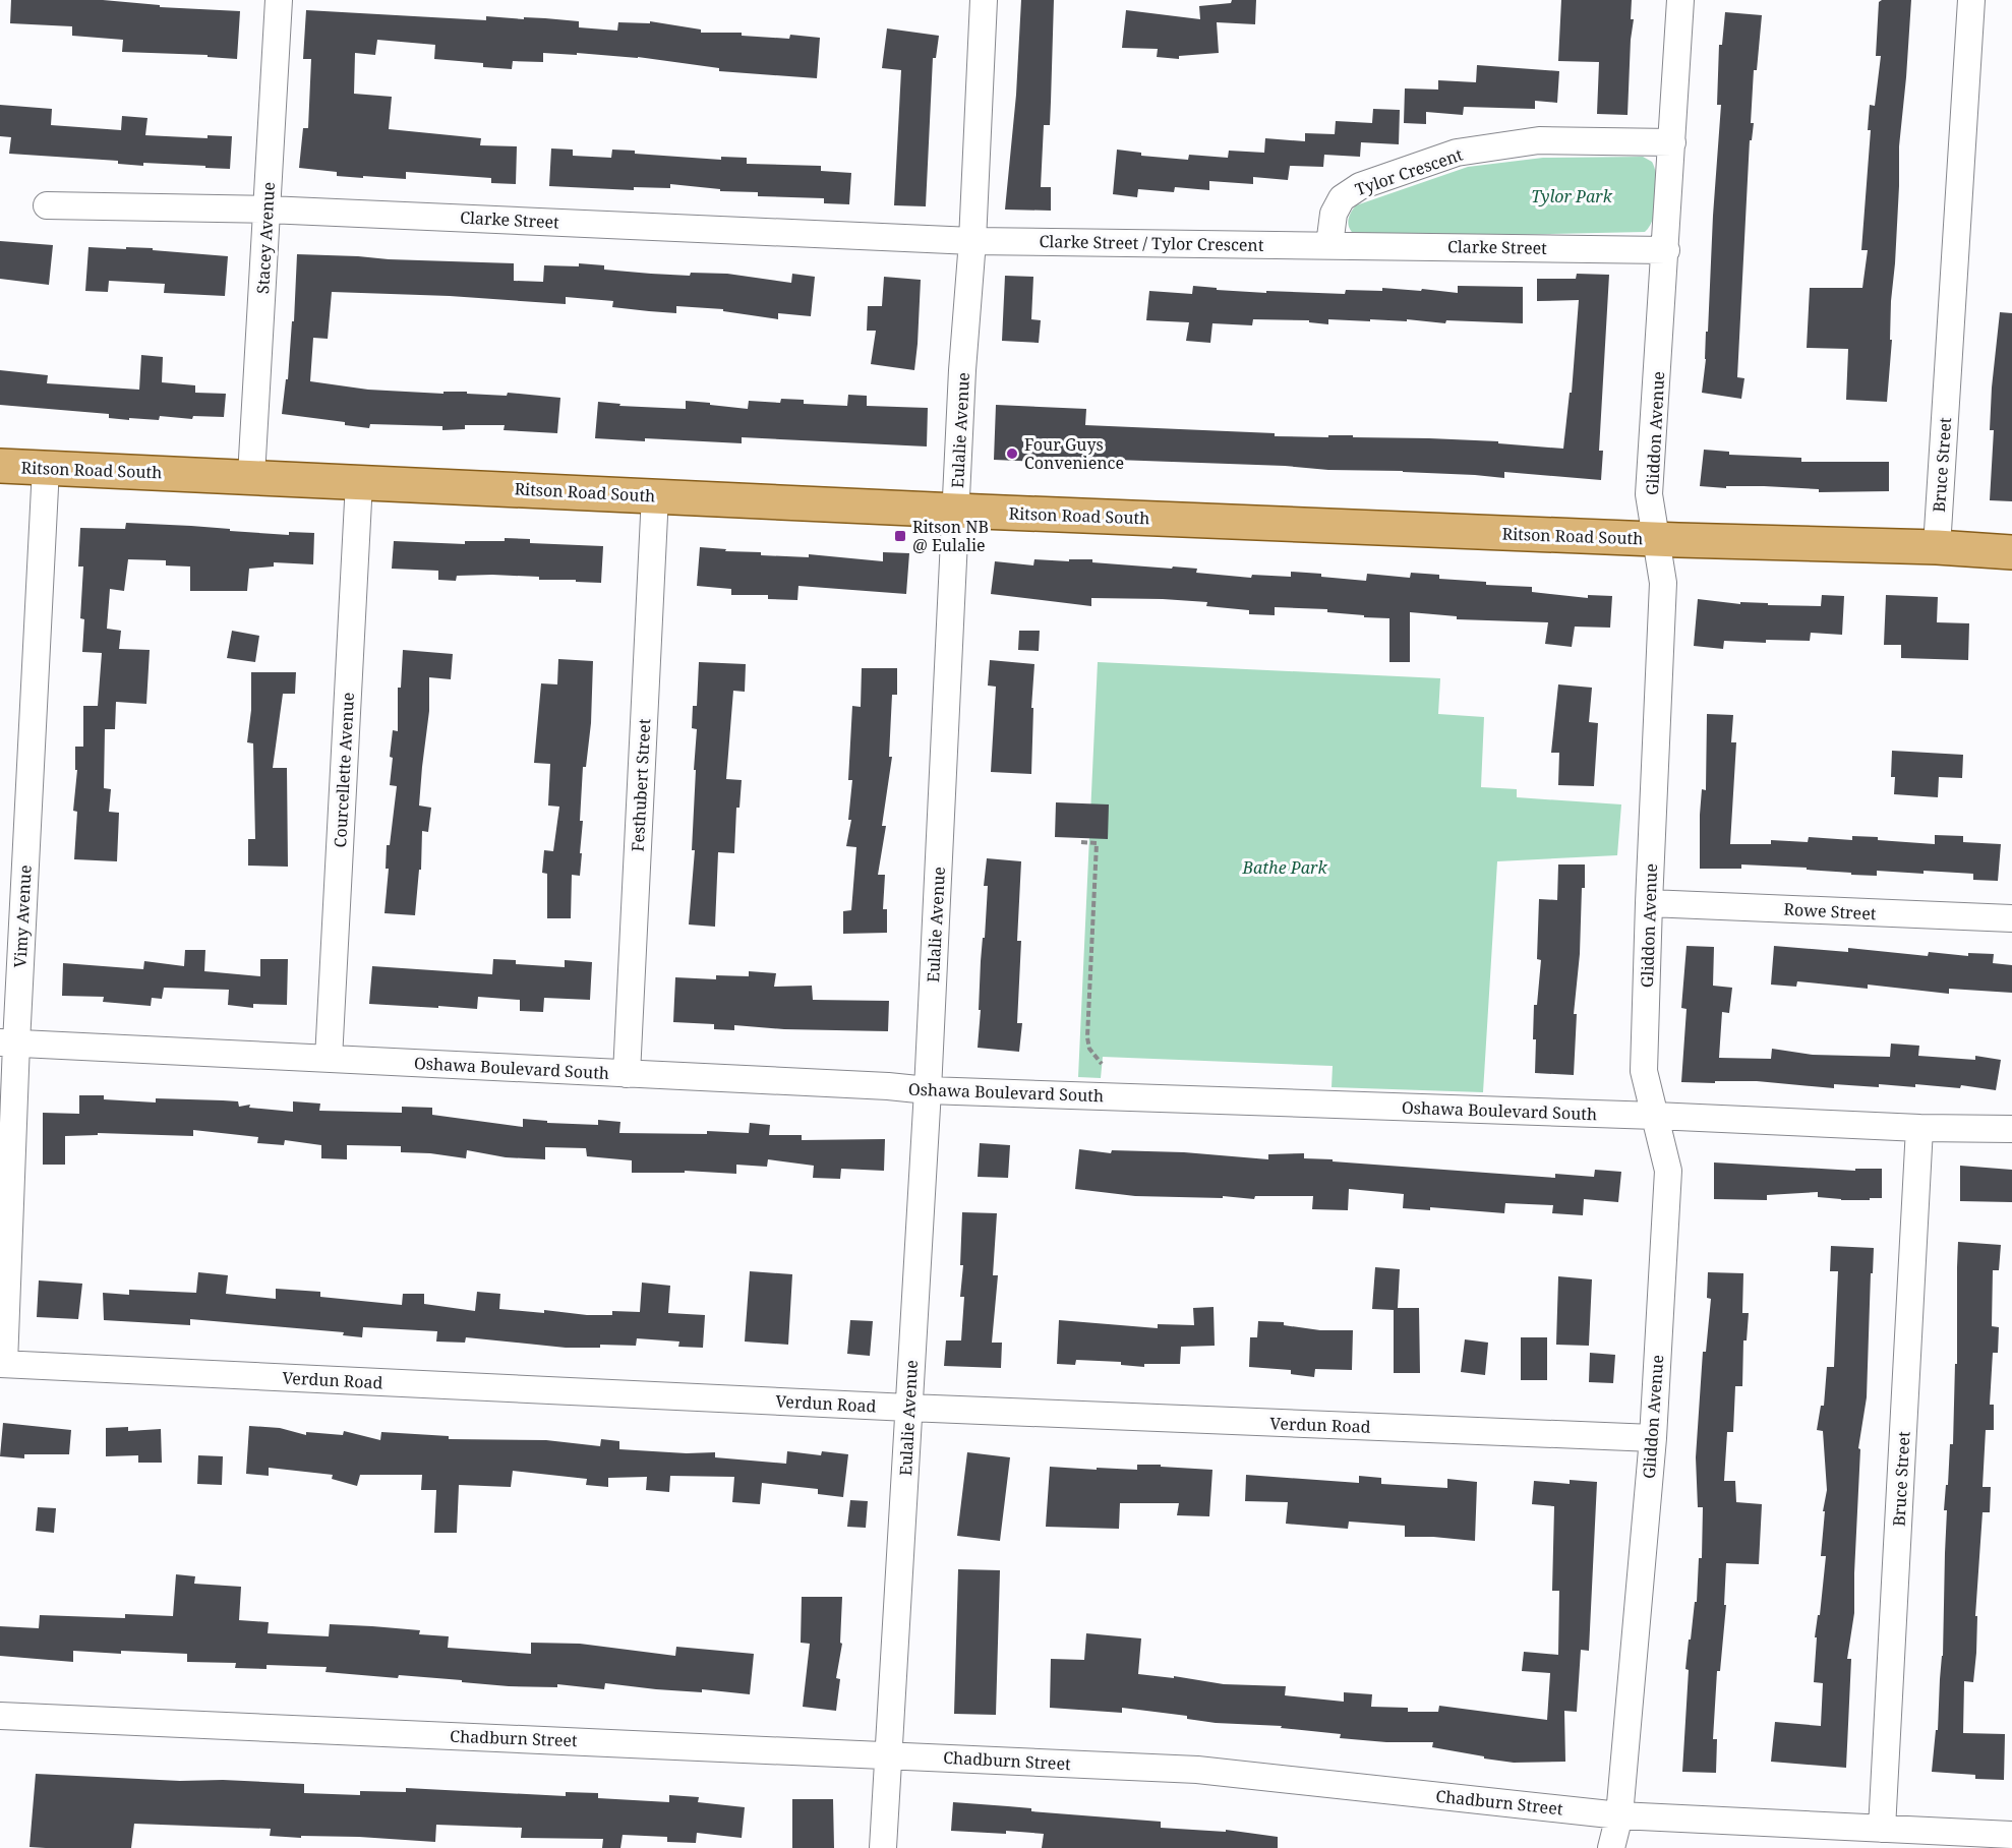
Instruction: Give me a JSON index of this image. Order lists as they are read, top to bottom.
{
  "streets": {
    "main road": ["Ritson Road South"],
    "street": [
      "Tylor Crescent",
      "Clarke Street",
      "Stacey Avenue",
      "Clarke Street / Tylor Crescent",
      "Eulalie Avenue",
      "Gliddon Avenue",
      "Bruce Street",
      "Courcellette Avenue",
      "Festhubert Street",
      "Rowe Street",
      "Vimy Avenue",
      "Oshawa Boulevard South",
      "Verdun Road",
      "Chadburn Street"
    ]
  },
  "crossings": [
    ["Tylor Crescent", "Clarke Street"],
    ["Tylor Crescent", "Clarke Street / Tylor Crescent"],
    ["Tylor Crescent", "Gliddon Avenue"],
    ["Clarke Street", "Stacey Avenue"],
    ["Clarke Street", "Clarke Street / Tylor Crescent"],
    ["Clarke Street", "Eulalie Avenue"],
    ["Clarke Street", "Gliddon Avenue"],
    ["Stacey Avenue", "Ritson Road South"],
    ["Clarke Street / Tylor Crescent", "Eulalie Avenue"],
    ["Eulalie Avenue", "Ritson Road South"],
    ["Eulalie Avenue", "Oshawa Boulevard South"],
    ["Eulalie Avenue", "Verdun Road"],
    ["Eulalie Avenue", "Chadburn Street"],
    ["Gliddon Avenue", "Ritson Road South"],
    ["Gliddon Avenue", "Rowe Street"],
    ["Gliddon Avenue", "Oshawa Boulevard South"],
    ["Gliddon Avenue", "Verdun Road"],
    ["Gliddon Avenue", "Chadburn Street"],
    ["Bruce Street", "Ritson Road South"],
    ["Bruce Street", "Oshawa Boulevard South"],
    ["Bruce Street", "Chadburn Street"],
    ["Ritson Road South", "Courcellette Avenue"],
    ["Ritson Road South", "Festhubert Street"],
    ["Ritson Road South", "Vimy Avenue"],
    ["Courcellette Avenue", "Oshawa Boulevard South"],
    ["Festhubert Street", "Oshawa Boulevard South"],
    ["Vimy Avenue", "Oshawa Boulevard South"],
    ["Vimy Avenue", "Verdun Road"]
  ],
  "parks": ["Tylor Park", "Bathe Park"],
  "places": {
    "other": ["Four Guys Convenience"],
    "transit": ["Ritson NB @ Eulalie"]
  }
}
